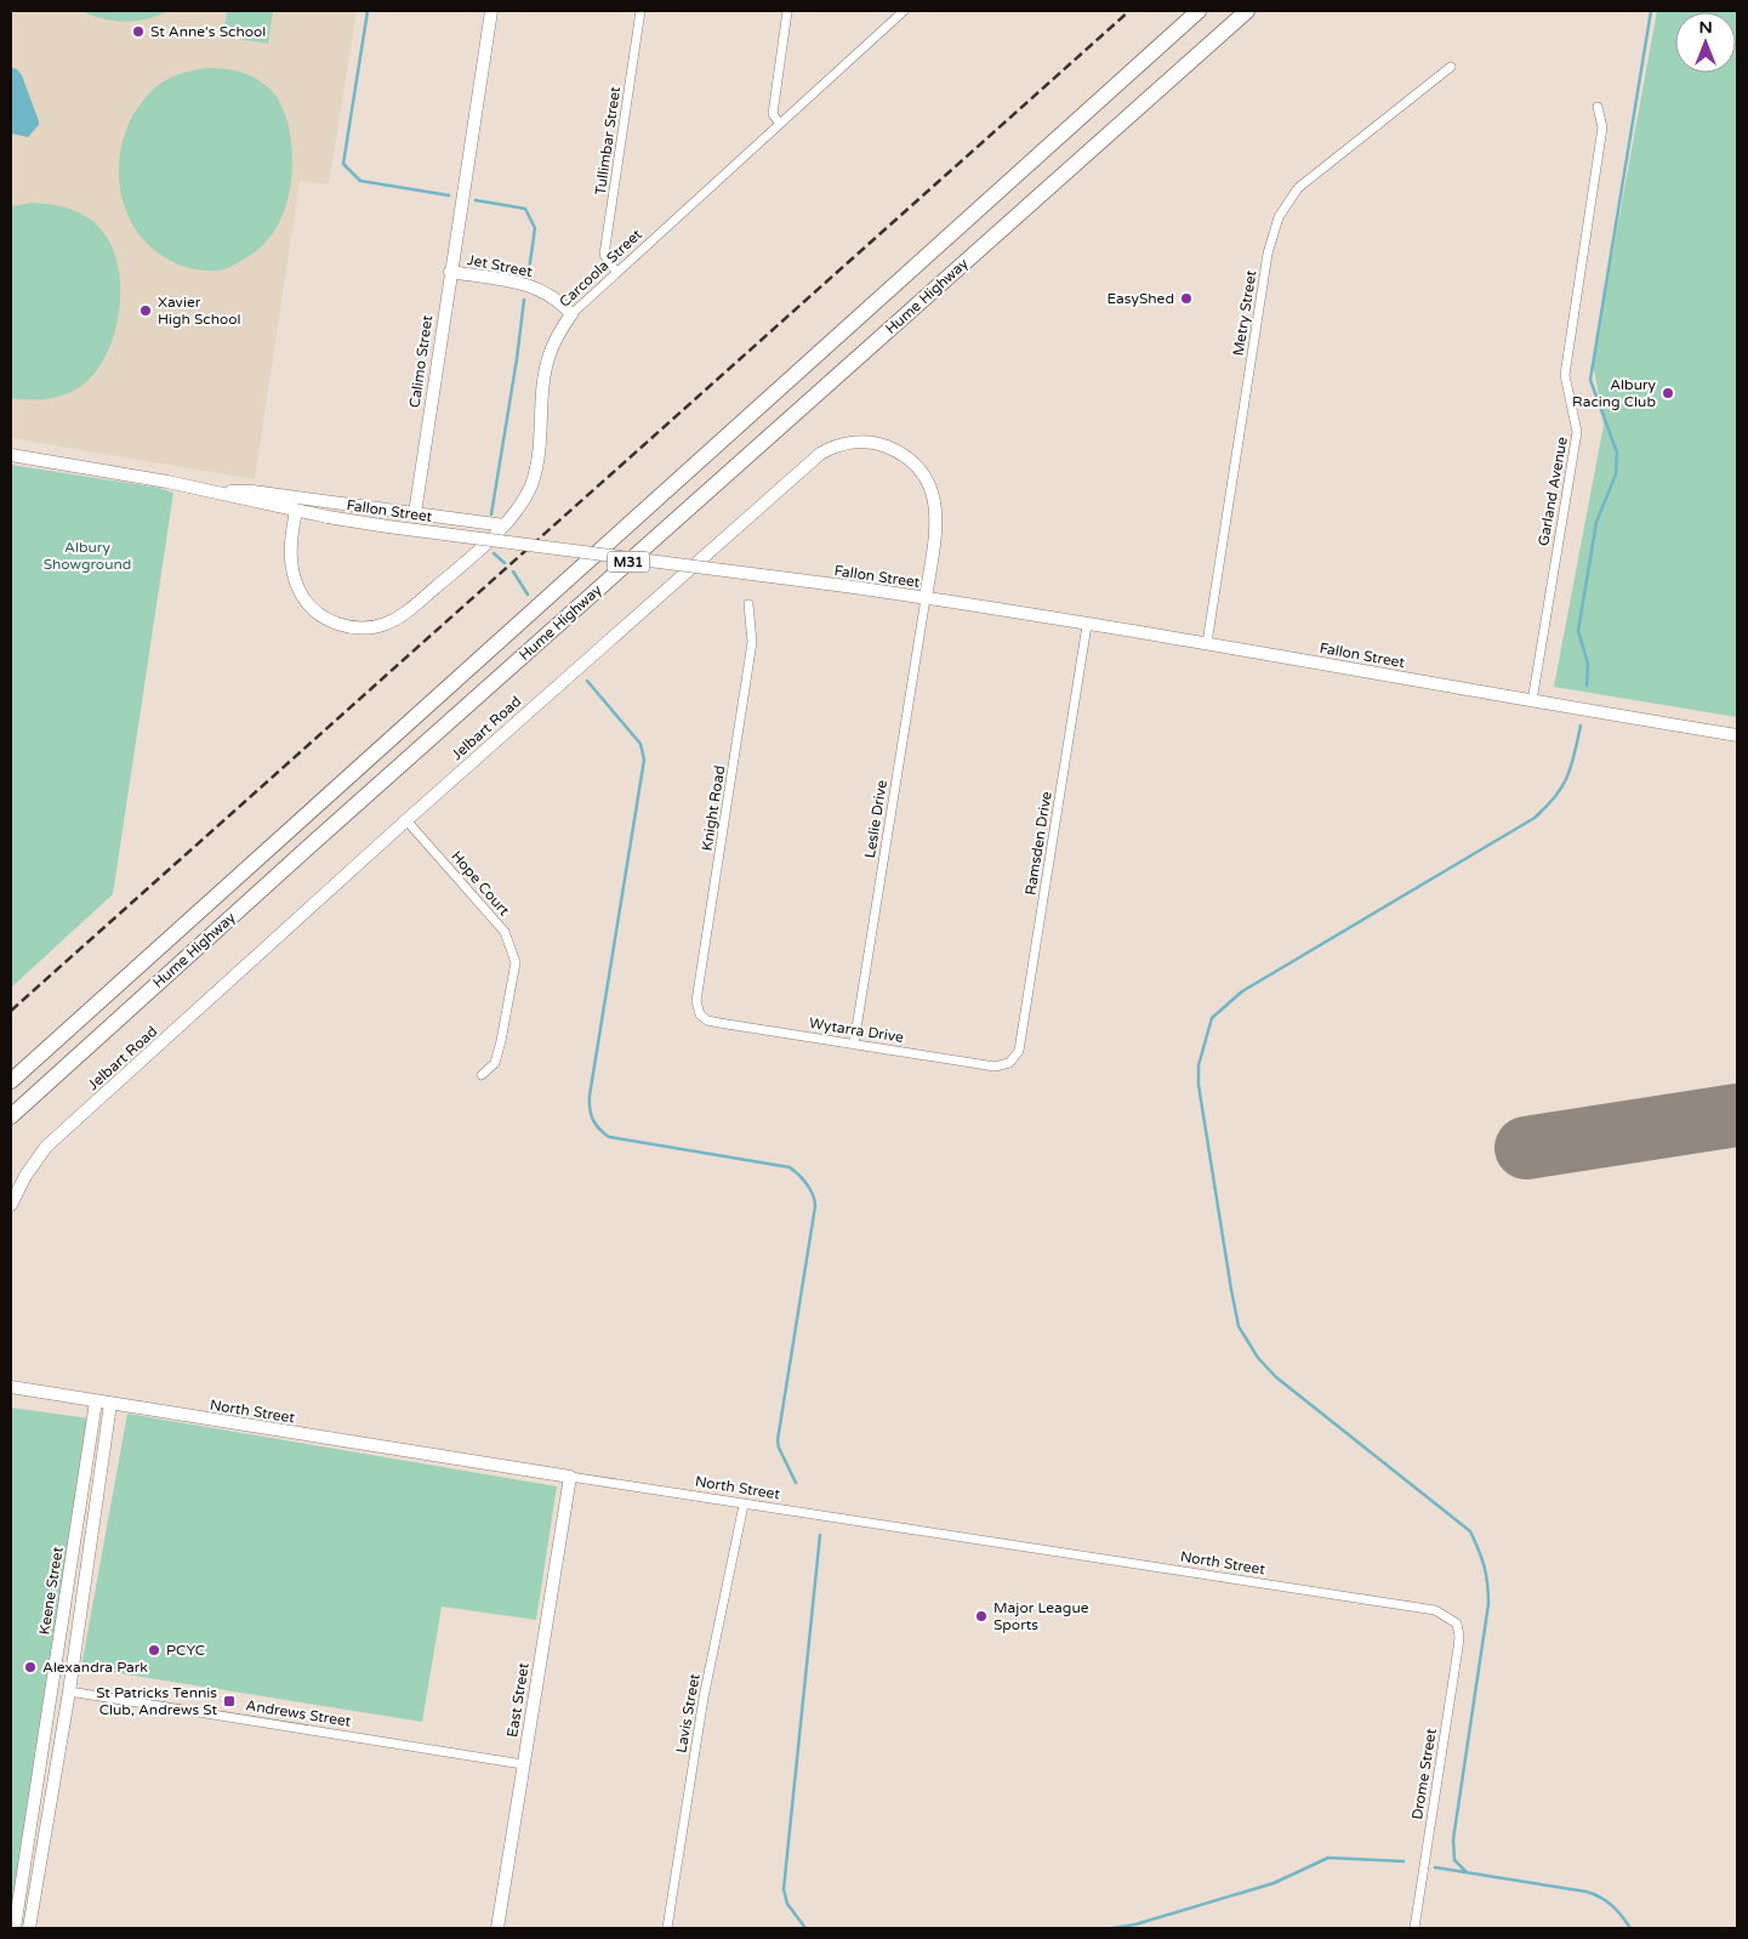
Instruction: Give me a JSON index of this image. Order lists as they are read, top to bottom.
{
  "streets": {
    "highway": ["Hume Highway", "M31"],
    "street": [
      "Tullimbar Street",
      "Jet Street",
      "Carcoola Street",
      "Metry Street",
      "Calimo Street",
      "Garland Avenue",
      "Fallon Street",
      "Jelbart Road",
      "Knight Road",
      "Leslie Drive",
      "Ramsden Drive",
      "Hope Court",
      "Wytarra Drive",
      "North Street",
      "Keene Street",
      "East Street",
      "Andrews Street",
      "Lavis Street",
      "Drome Street"
    ]
  },
  "crossings": [
    ["Tullimbar Street", "Carcoola Street"],
    ["Jet Street", "Carcoola Street"],
    ["Jet Street", "Calimo Street"],
    ["Carcoola Street", "Fallon Street"],
    ["Metry Street", "Fallon Street"],
    ["Garland Avenue", "Fallon Street"],
    ["Fallon Street", "Jelbart Road"],
    ["Fallon Street", "Leslie Drive"],
    ["Fallon Street", "Ramsden Drive"],
    ["Jelbart Road", "Leslie Drive"],
    ["Jelbart Road", "Hope Court"],
    ["Knight Road", "Wytarra Drive"],
    ["Leslie Drive", "Wytarra Drive"],
    ["Ramsden Drive", "Wytarra Drive"],
    ["North Street", "Keene Street"],
    ["North Street", "East Street"],
    ["North Street", "Lavis Street"],
    ["North Street", "Drome Street"],
    ["East Street", "Andrews Street"]
  ],
  "parks": ["Albury Showground"],
  "places": {
    "other": [
      "St Anne's School",
      "EasyShed",
      "Xavier High School",
      "Albury Racing Club",
      "Major League Sports",
      "PCYC",
      "Alexandra Park"
    ],
    "transit": ["St Patricks Tennis Club, Andrews St"]
  },
  "north": "top"
}
